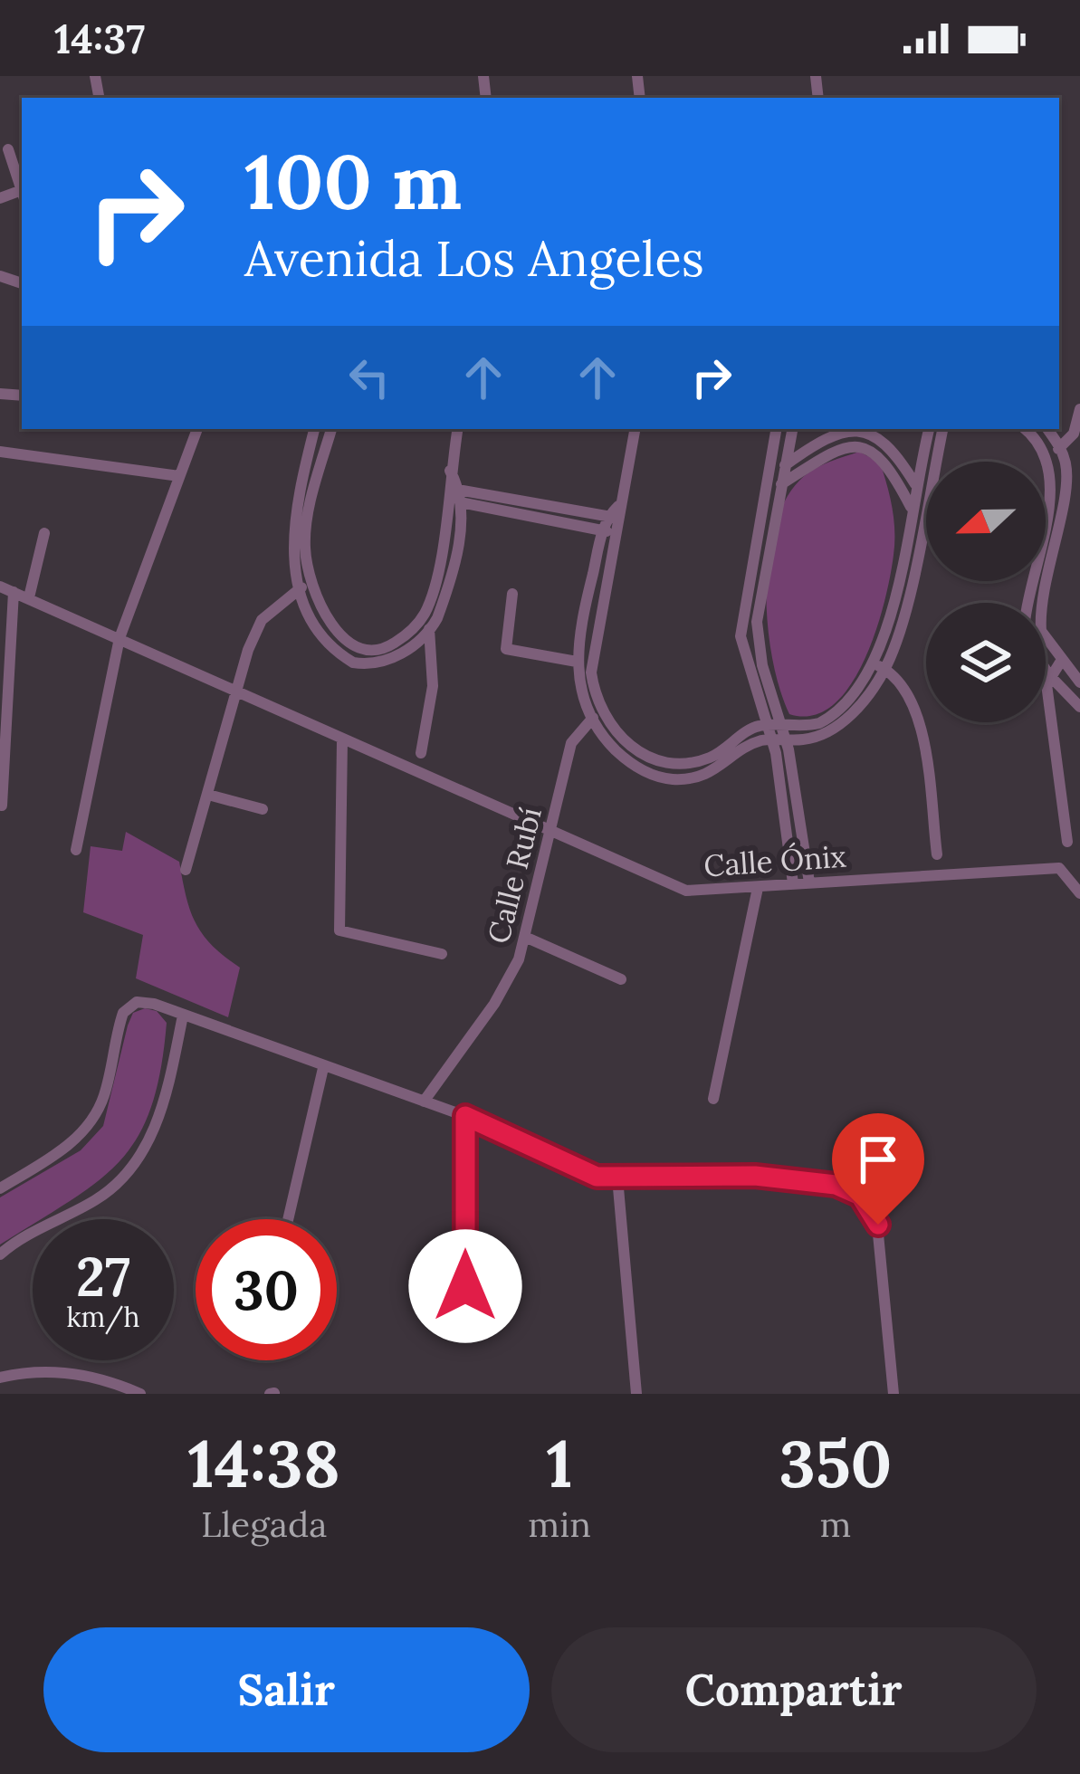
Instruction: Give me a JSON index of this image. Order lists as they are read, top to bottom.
{
  "streets": {
    "street": ["Calle Ónix", "Calle Rubí"]
  },
  "crossings": [
    ["Calle Ónix", "Calle Rubí"]
  ],
  "north": "left",
  "page": {
    "status": "14:37",
    "turn": ["100 m", "Avenida Los Angeles"],
    "speed": "27 km/h",
    "limit": "30",
    "eta": [
      "14:38",
      "Llegada",
      "1",
      "min",
      "350",
      "m"
    ],
    "buttons": ["Salir", "Compartir"]
  }
}
